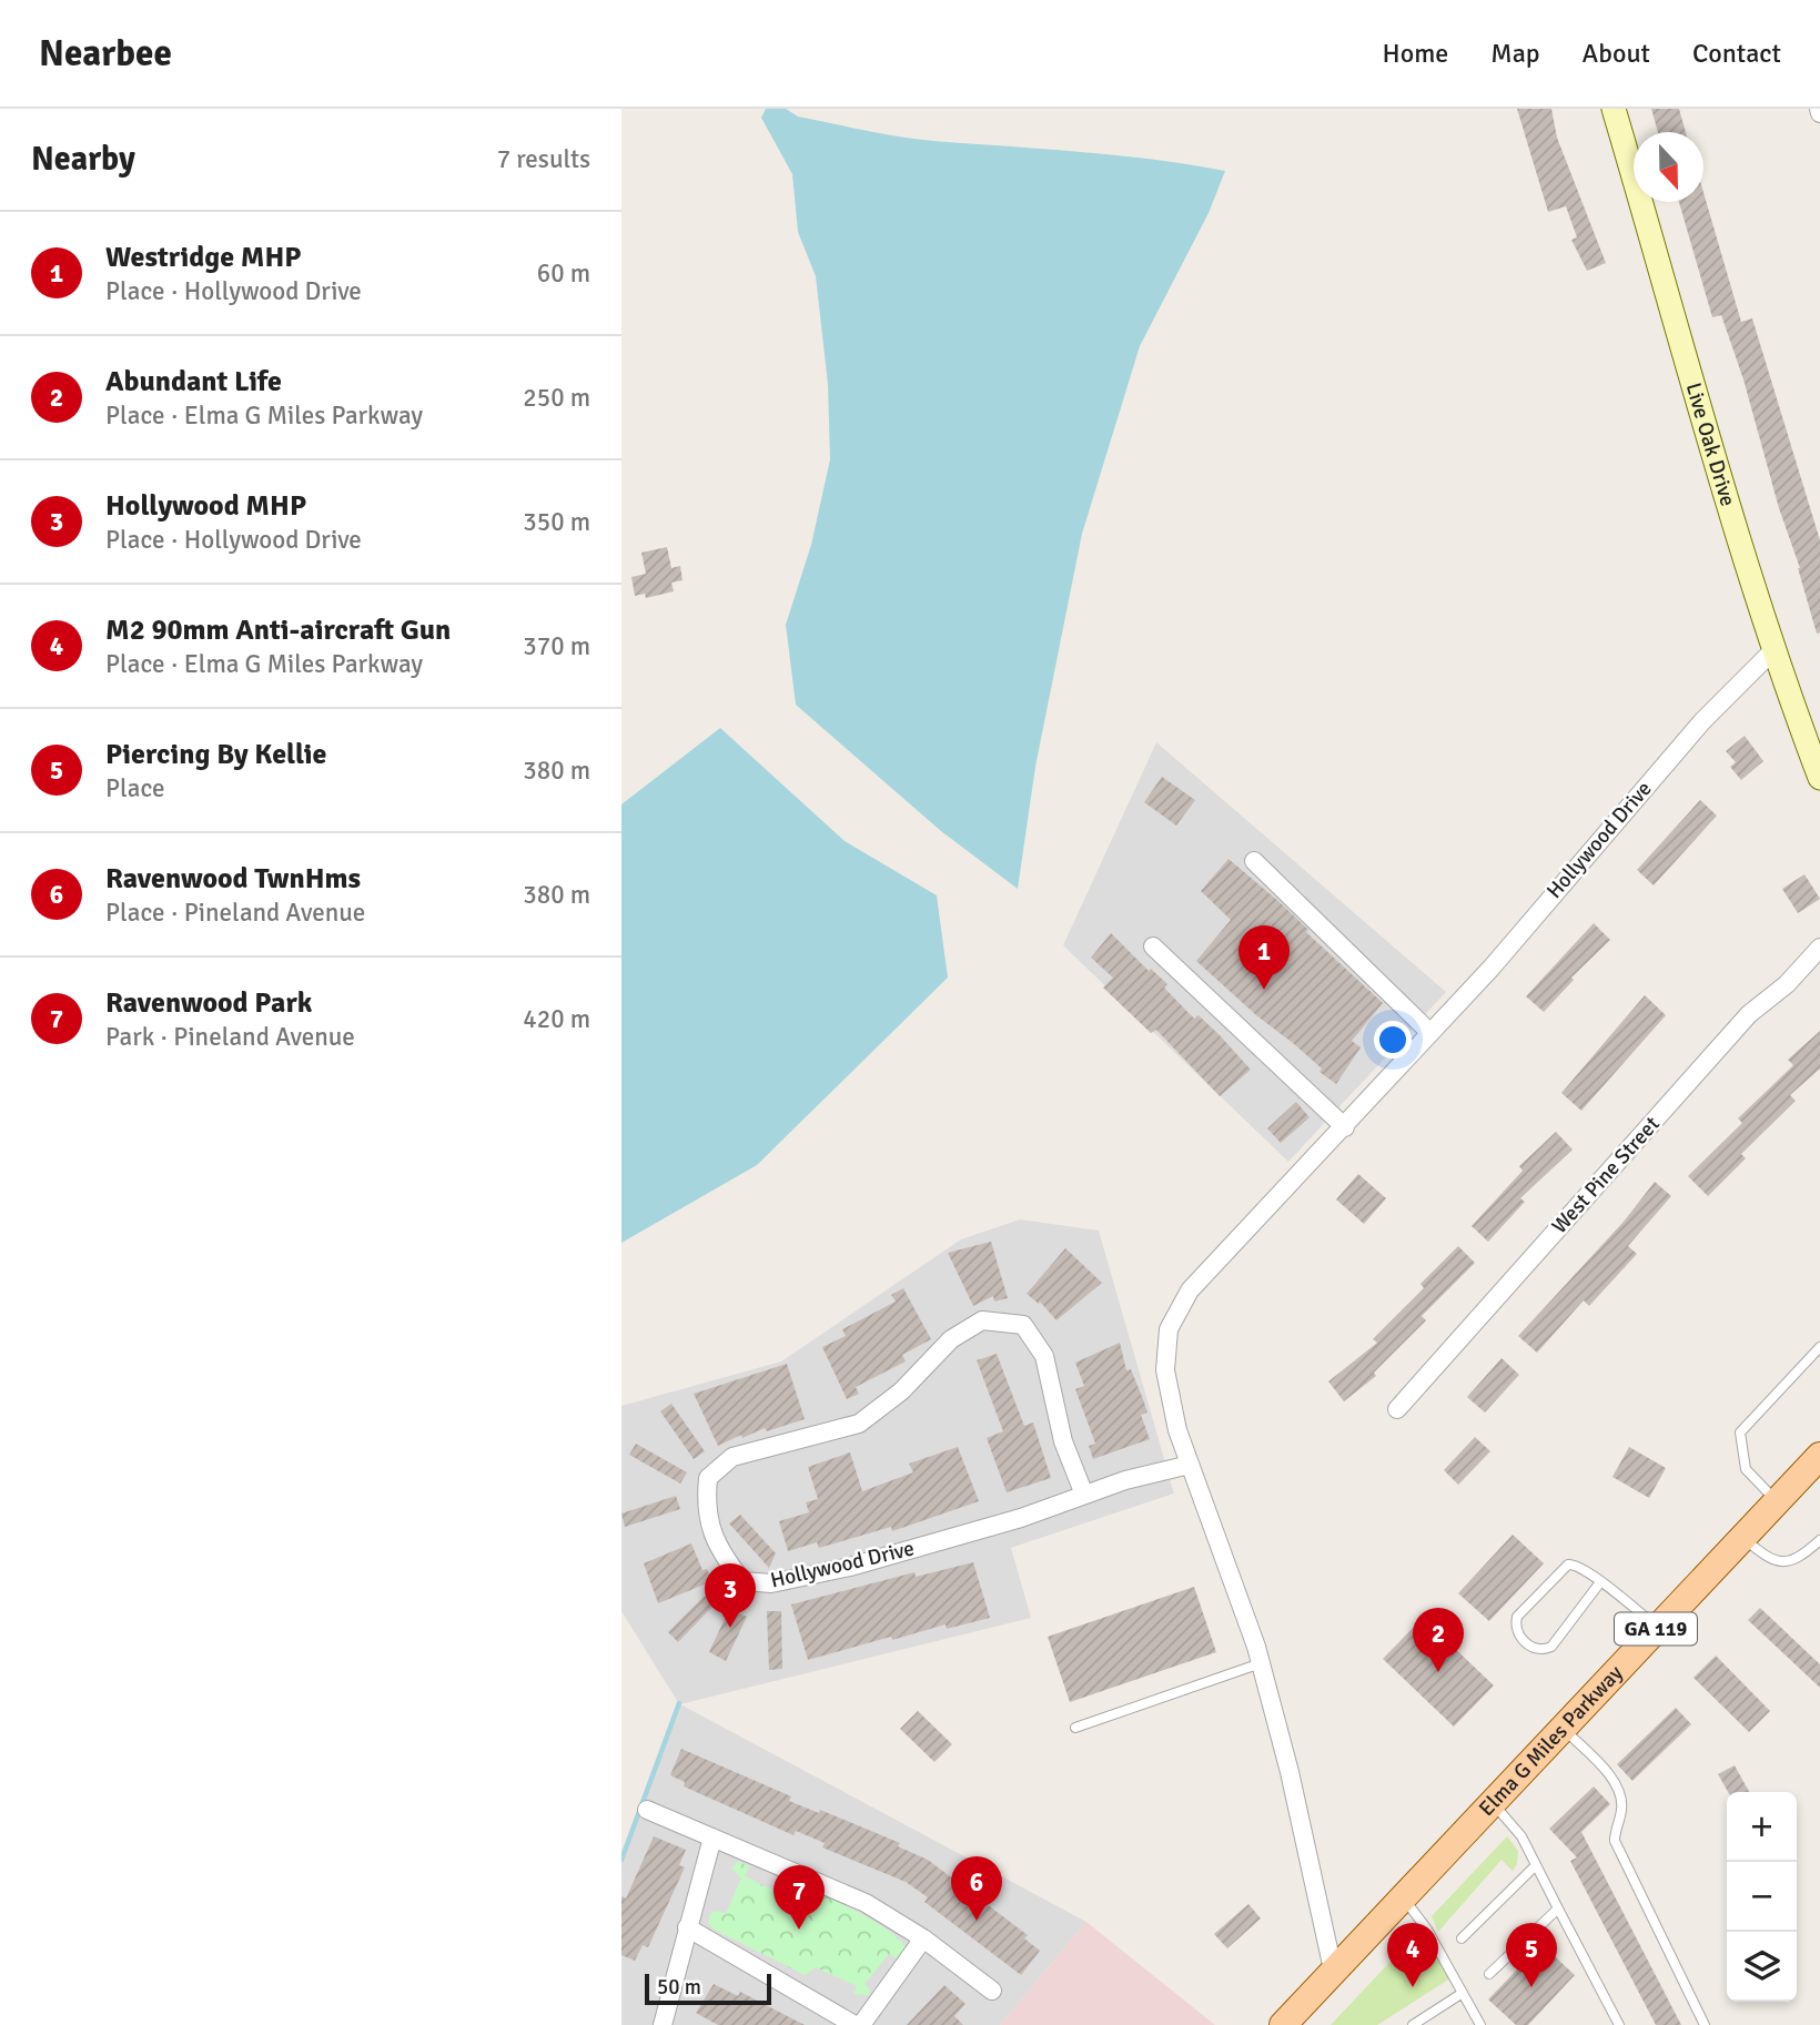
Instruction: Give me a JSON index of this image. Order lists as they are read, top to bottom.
{
  "streets": {
    "main road": ["GA 119", "Elma G Miles Parkway"],
    "street": ["Live Oak Drive", "Hollywood Drive", "West Pine Street"]
  },
  "crossings": [
    ["Live Oak Drive", "Hollywood Drive"],
    ["Hollywood Drive", "Elma G Miles Parkway"]
  ],
  "scale_bar": "50 m",
  "north": "bottom",
  "page": {
    "header": "Nearbee",
    "nav": [
      "Home",
      "Map",
      "About",
      "Contact"
    ],
    "heading": ["Nearby", "7 results"],
    "list": [
      {
        "mark": "1",
        "name": "Westridge MHP",
        "note": "Place · Hollywood Drive",
        "value": "60 m"
      },
      {
        "mark": "2",
        "name": "Abundant Life",
        "note": "Place · Elma G Miles Parkway",
        "value": "250 m"
      },
      {
        "mark": "3",
        "name": "Hollywood MHP",
        "note": "Place · Hollywood Drive",
        "value": "350 m"
      },
      {
        "mark": "4",
        "name": "M2 90mm Anti-aircraft Gun",
        "note": "Place · Elma G Miles Parkway",
        "value": "370 m"
      },
      {
        "mark": "5",
        "name": "Piercing By Kellie",
        "note": "Place",
        "value": "380 m"
      },
      {
        "mark": "6",
        "name": "Ravenwood TwnHms",
        "note": "Place · Pineland Avenue",
        "value": "380 m"
      },
      {
        "mark": "7",
        "name": "Ravenwood Park",
        "note": "Park · Pineland Avenue",
        "value": "420 m"
      }
    ],
    "pins": [
      "1",
      "3",
      "2",
      "6",
      "7",
      "4",
      "5"
    ],
    "map_buttons": ["+", "−"],
    "scale": "50 m"
  }
}
